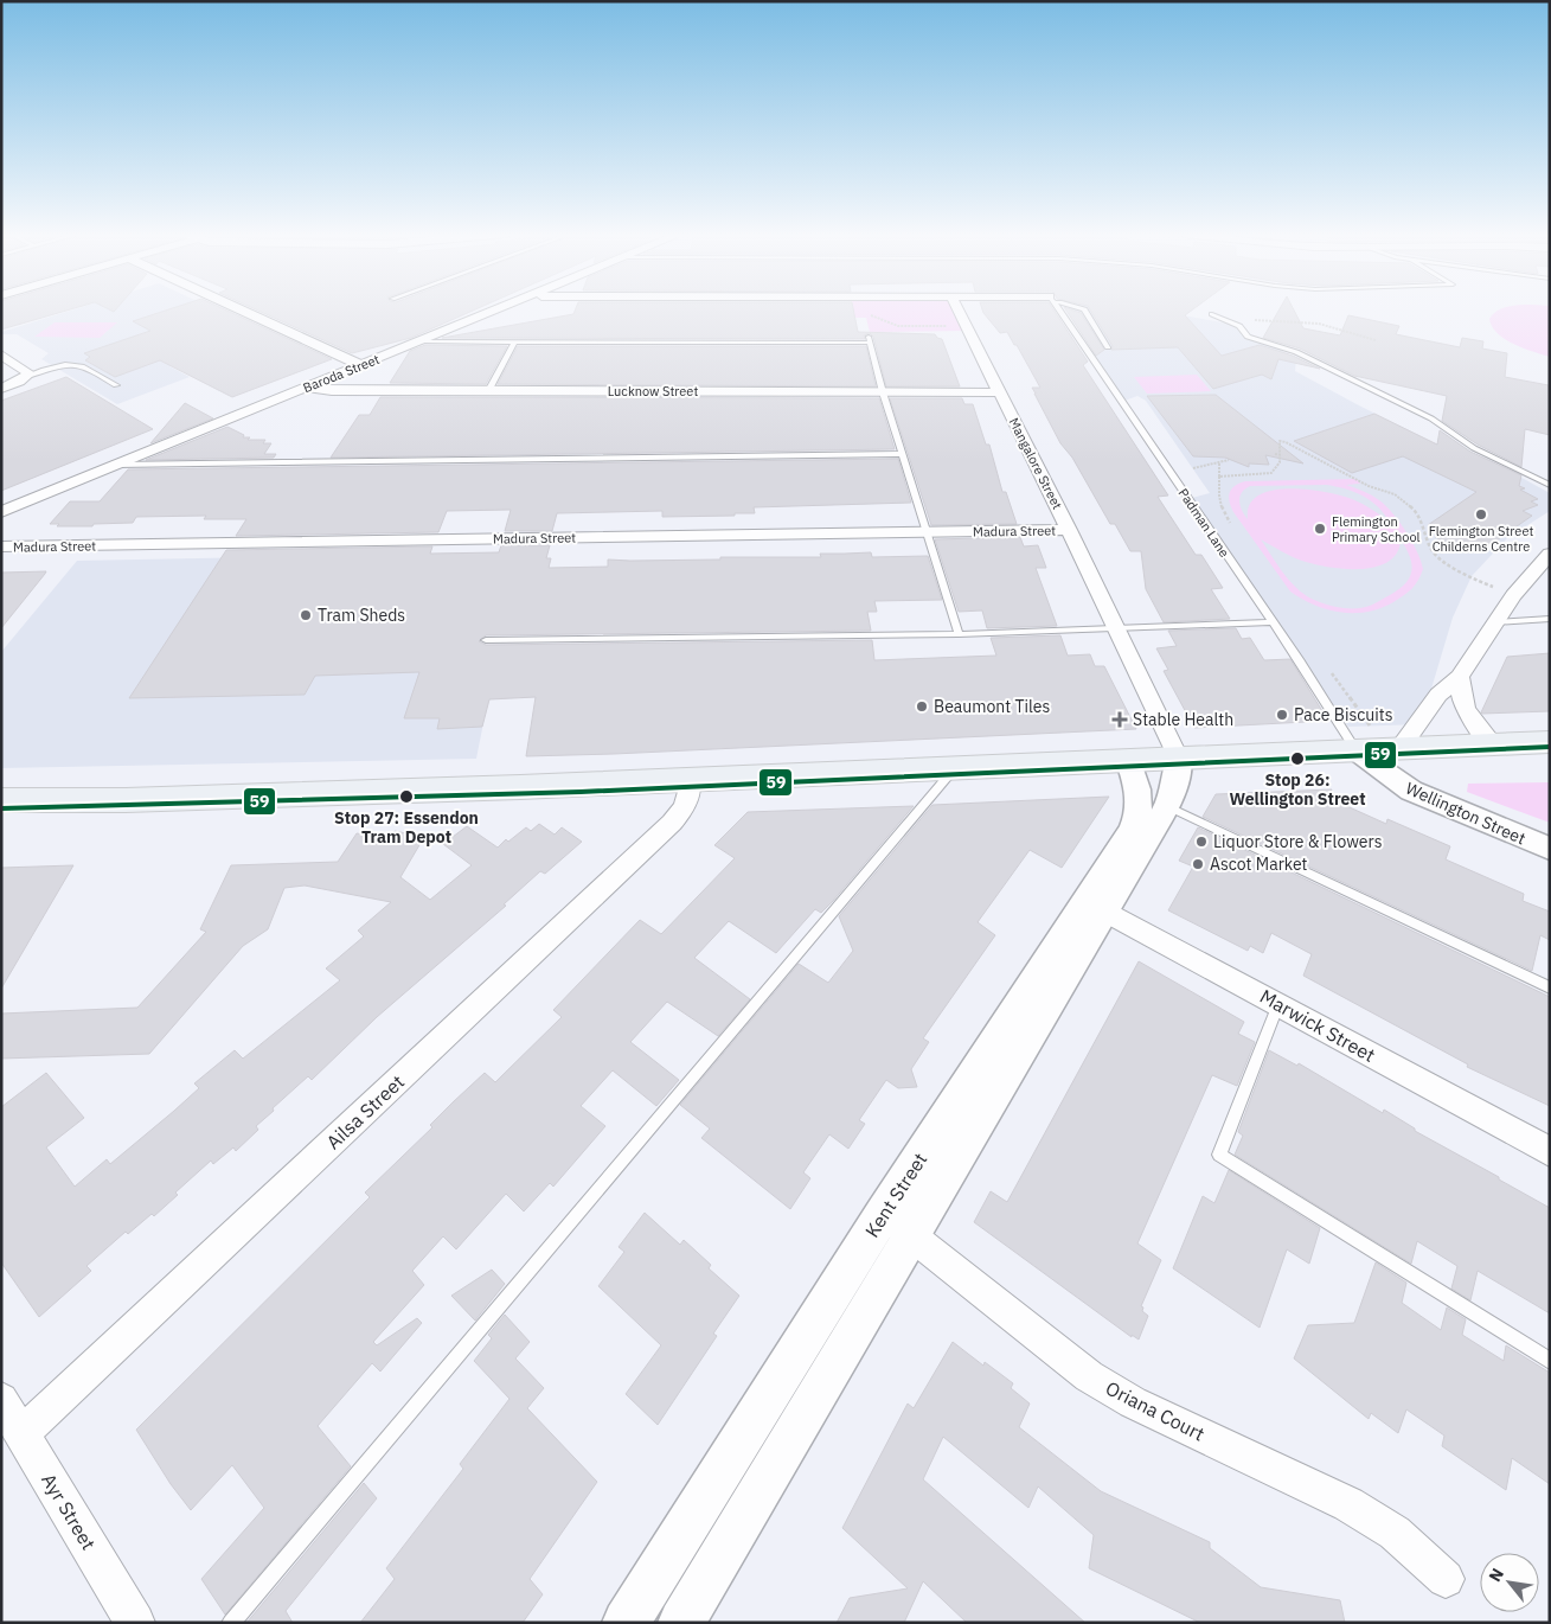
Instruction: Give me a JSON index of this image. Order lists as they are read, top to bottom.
{
  "streets": {
    "street": [
      "Baroda Street",
      "Lucknow Street",
      "Mangalore Street",
      "Madura Street",
      "Wellington Street",
      "Marwick Street",
      "Ailsa Street",
      "Kent Street",
      "Oriana Court",
      "Ayr Street"
    ],
    "lane": ["Padman Lane"]
  },
  "crossings": [
    ["Baroda Street", "Lucknow Street"],
    ["Lucknow Street", "Mangalore Street"],
    ["Mangalore Street", "Madura Street"],
    ["Mangalore Street", "Kent Street"],
    ["Padman Lane", "Wellington Street"],
    ["Marwick Street", "Kent Street"],
    ["Ailsa Street", "Ayr Street"],
    ["Kent Street", "Oriana Court"]
  ],
  "places": {
    "other": [
      "Flemington Street Childerns Centre",
      "Flemington Primary School",
      "Tram Sheds",
      "Beaumont Tiles",
      "Pace Biscuits",
      "Stop 26: Wellington Street",
      "Stop 27: Essendon Tram Depot",
      "Liquor Store & Flowers",
      "Ascot Market"
    ],
    "health": ["Stable Health"]
  },
  "lines": ["transit line 59"],
  "north": "top left"
}
